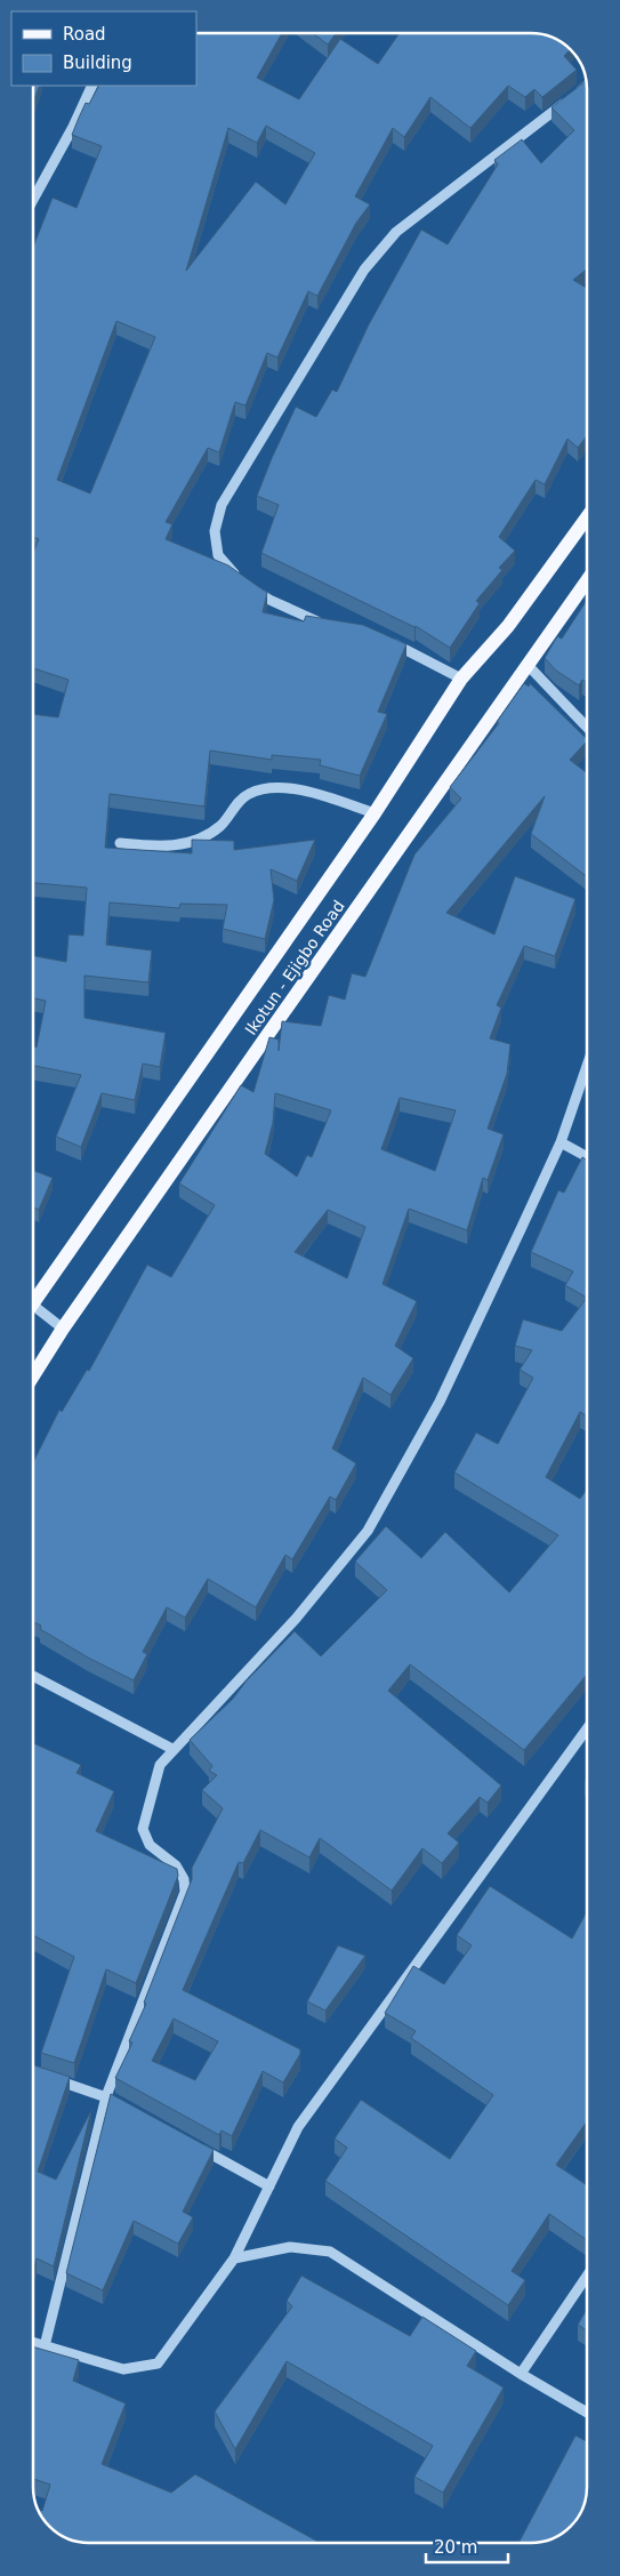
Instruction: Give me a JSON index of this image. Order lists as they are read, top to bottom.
{
  "streets": {
    "main road": ["Ikotun - Ejigbo Road"]
  },
  "legend": ["Road", "Building"],
  "scale_bar": "20 m"
}
